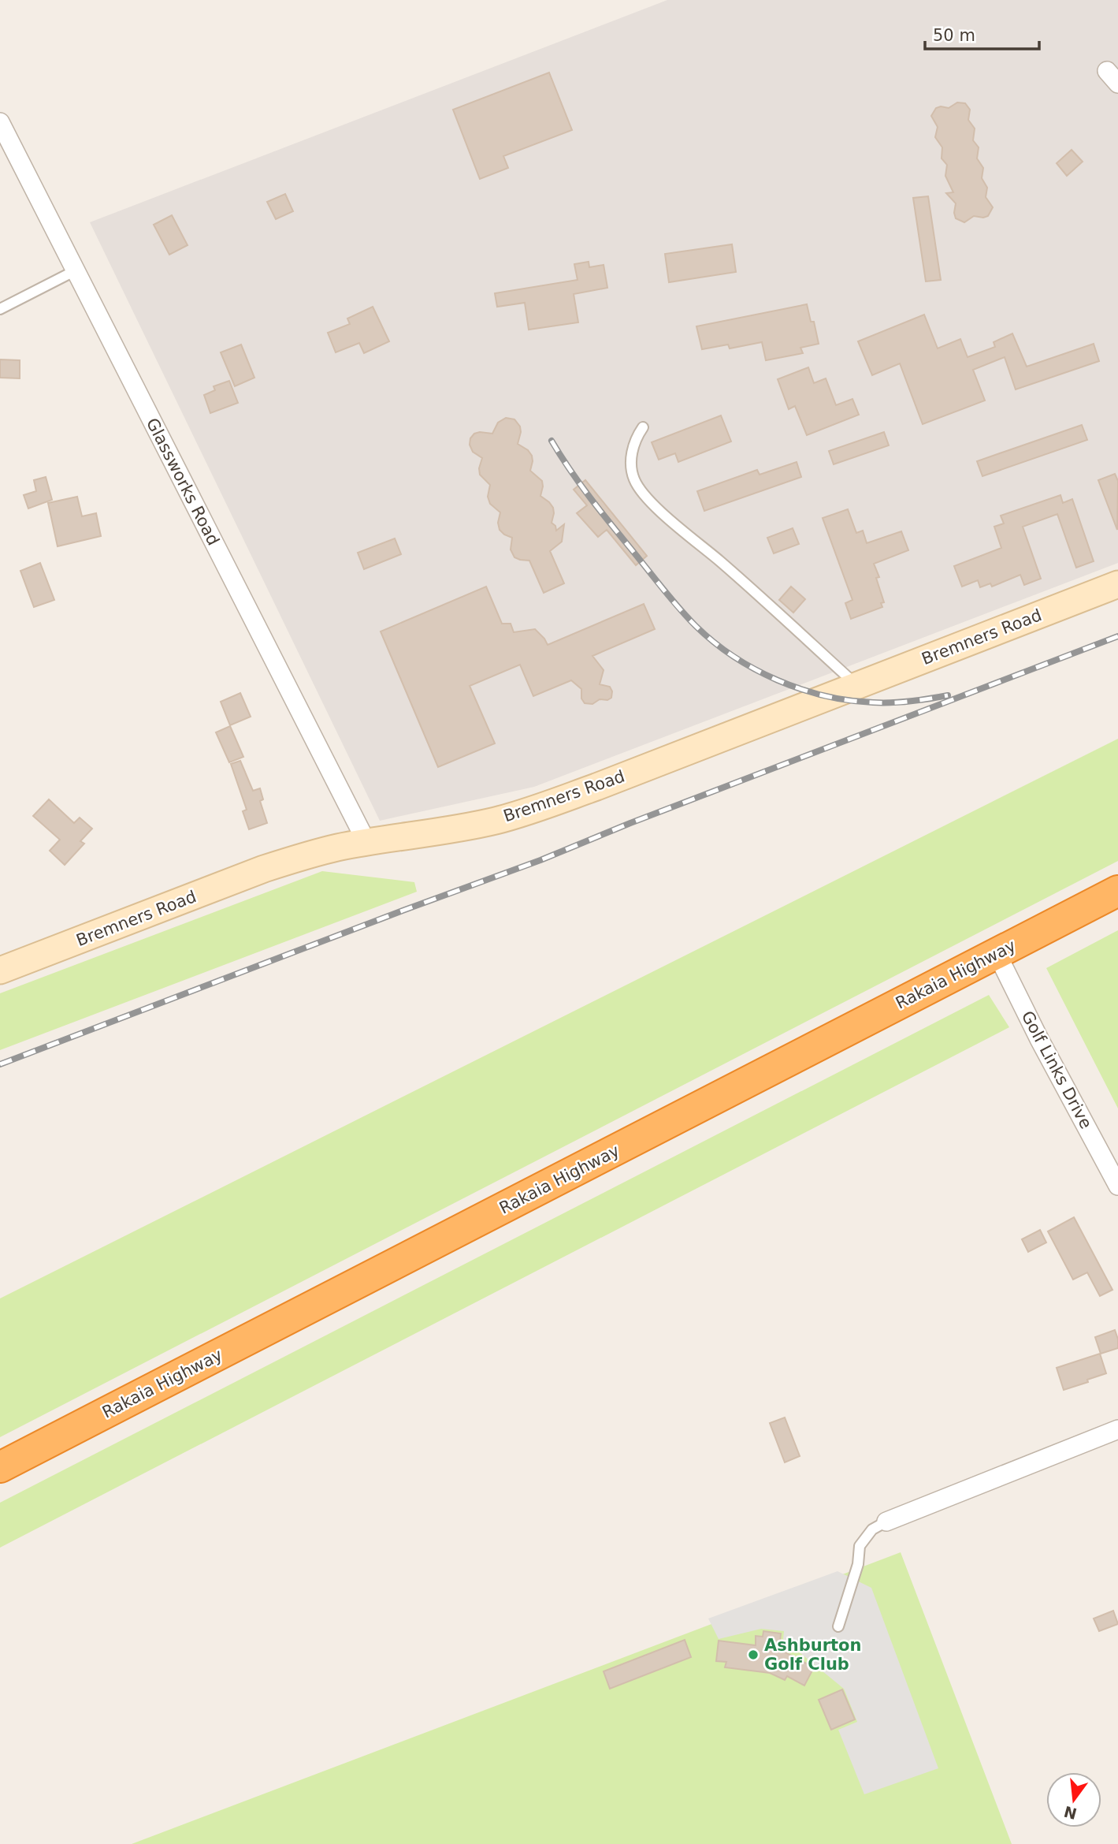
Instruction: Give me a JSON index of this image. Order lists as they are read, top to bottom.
{
  "streets": {
    "highway": ["Rakaia Highway"],
    "street": ["Glassworks Road", "Bremners Road", "Golf Links Drive"]
  },
  "crossings": [
    ["Glassworks Road", "Bremners Road"],
    ["Rakaia Highway", "Golf Links Drive"]
  ],
  "places": ["Ashburton Golf Club"],
  "scale_bar": "50 m",
  "north": "bottom"
}
